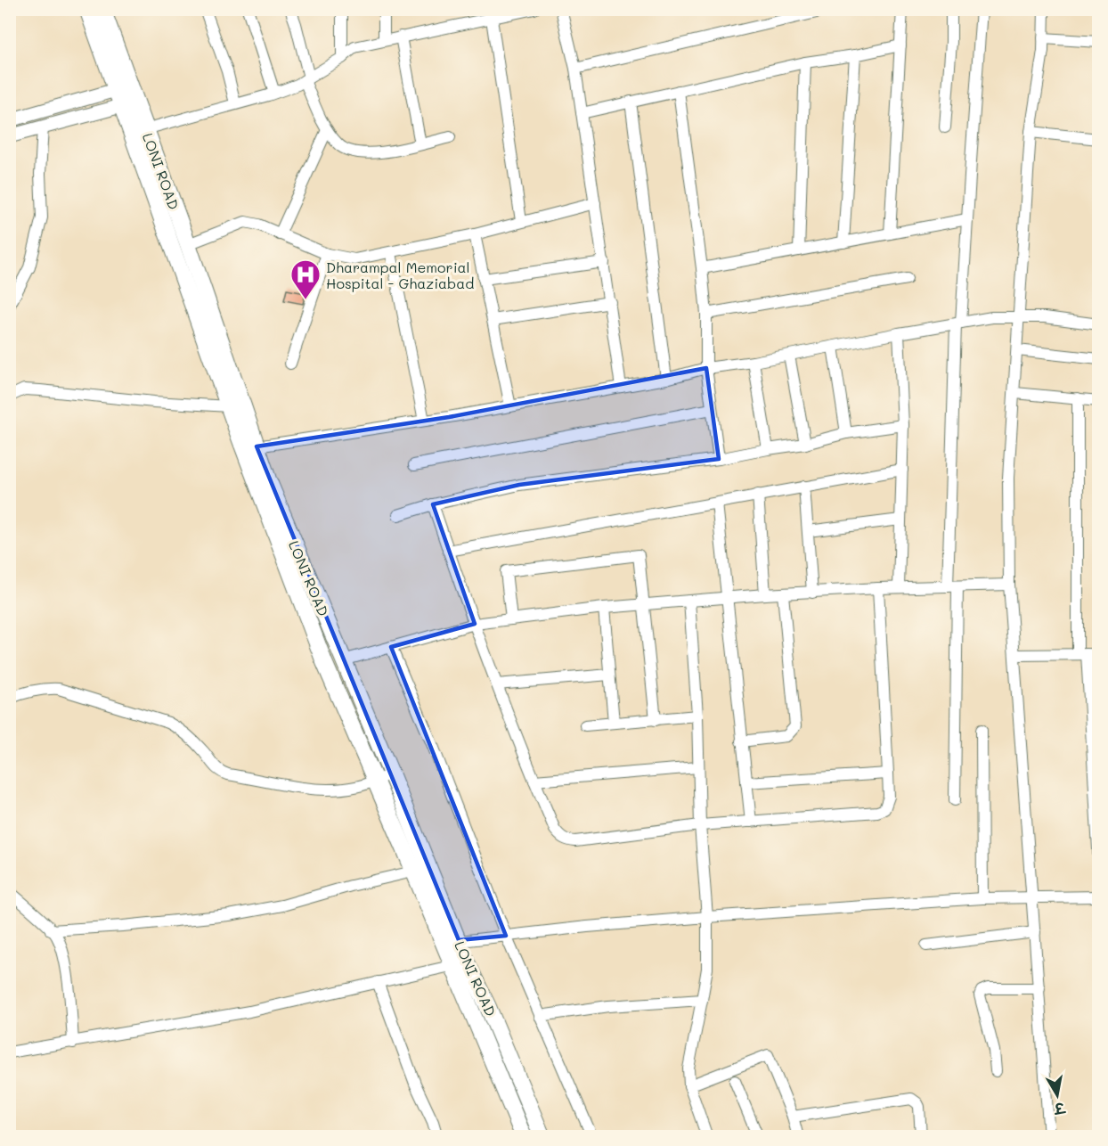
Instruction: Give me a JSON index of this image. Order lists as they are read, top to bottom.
{
  "streets": {
    "highway": ["LONI ROAD"]
  },
  "places": {
    "hospital": ["Dharampal Memorial Hospital - Ghaziabad"]
  },
  "north": "bottom"
}
